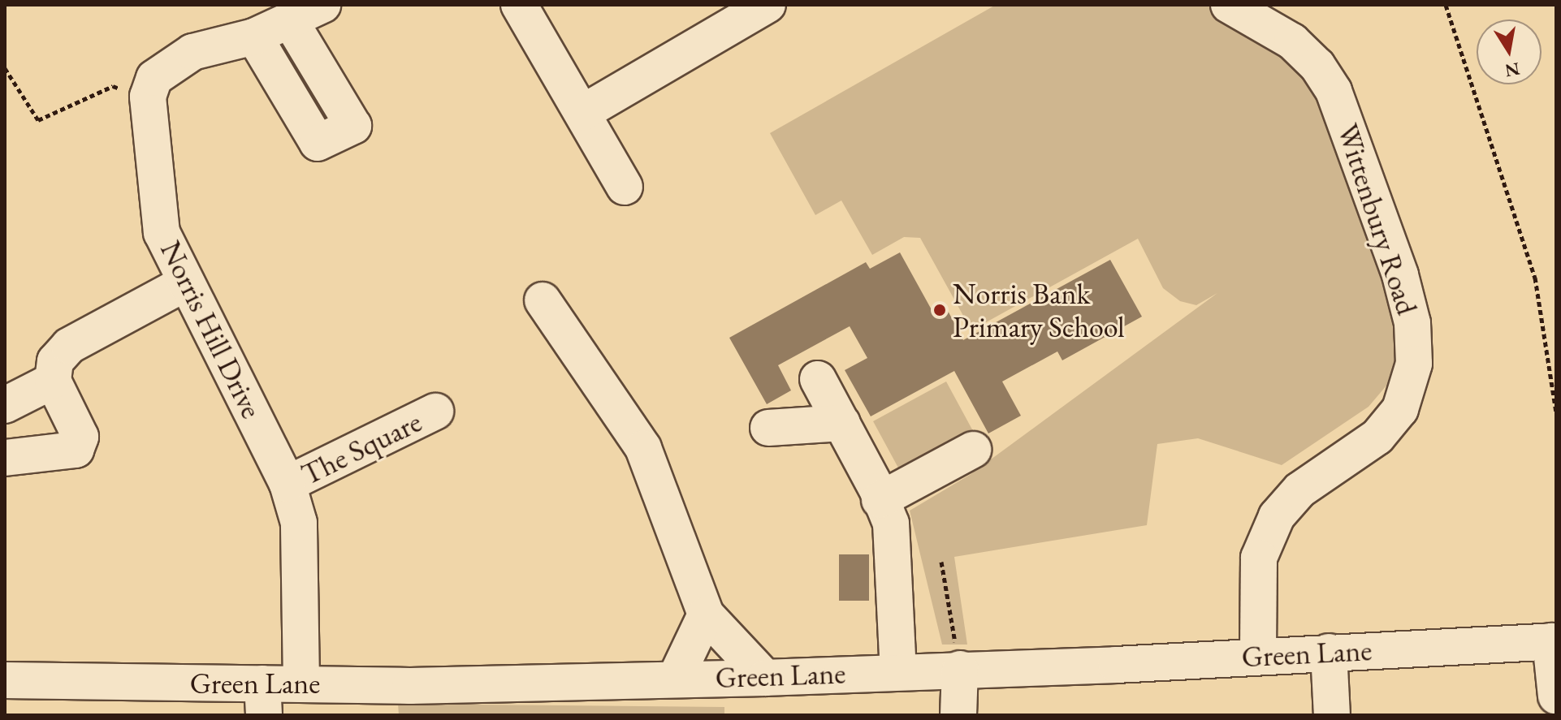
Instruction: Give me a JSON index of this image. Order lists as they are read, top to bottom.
{
  "streets": {
    "street": [
      "Wittenbury Road",
      "Norris Hill Drive",
      "The Square",
      "Green Lane"
    ]
  },
  "crossings": [
    ["Wittenbury Road", "Green Lane"],
    ["Norris Hill Drive", "The Square"],
    ["Norris Hill Drive", "Green Lane"]
  ],
  "places": ["Norris Bank Primary School"],
  "north": "bottom"
}
